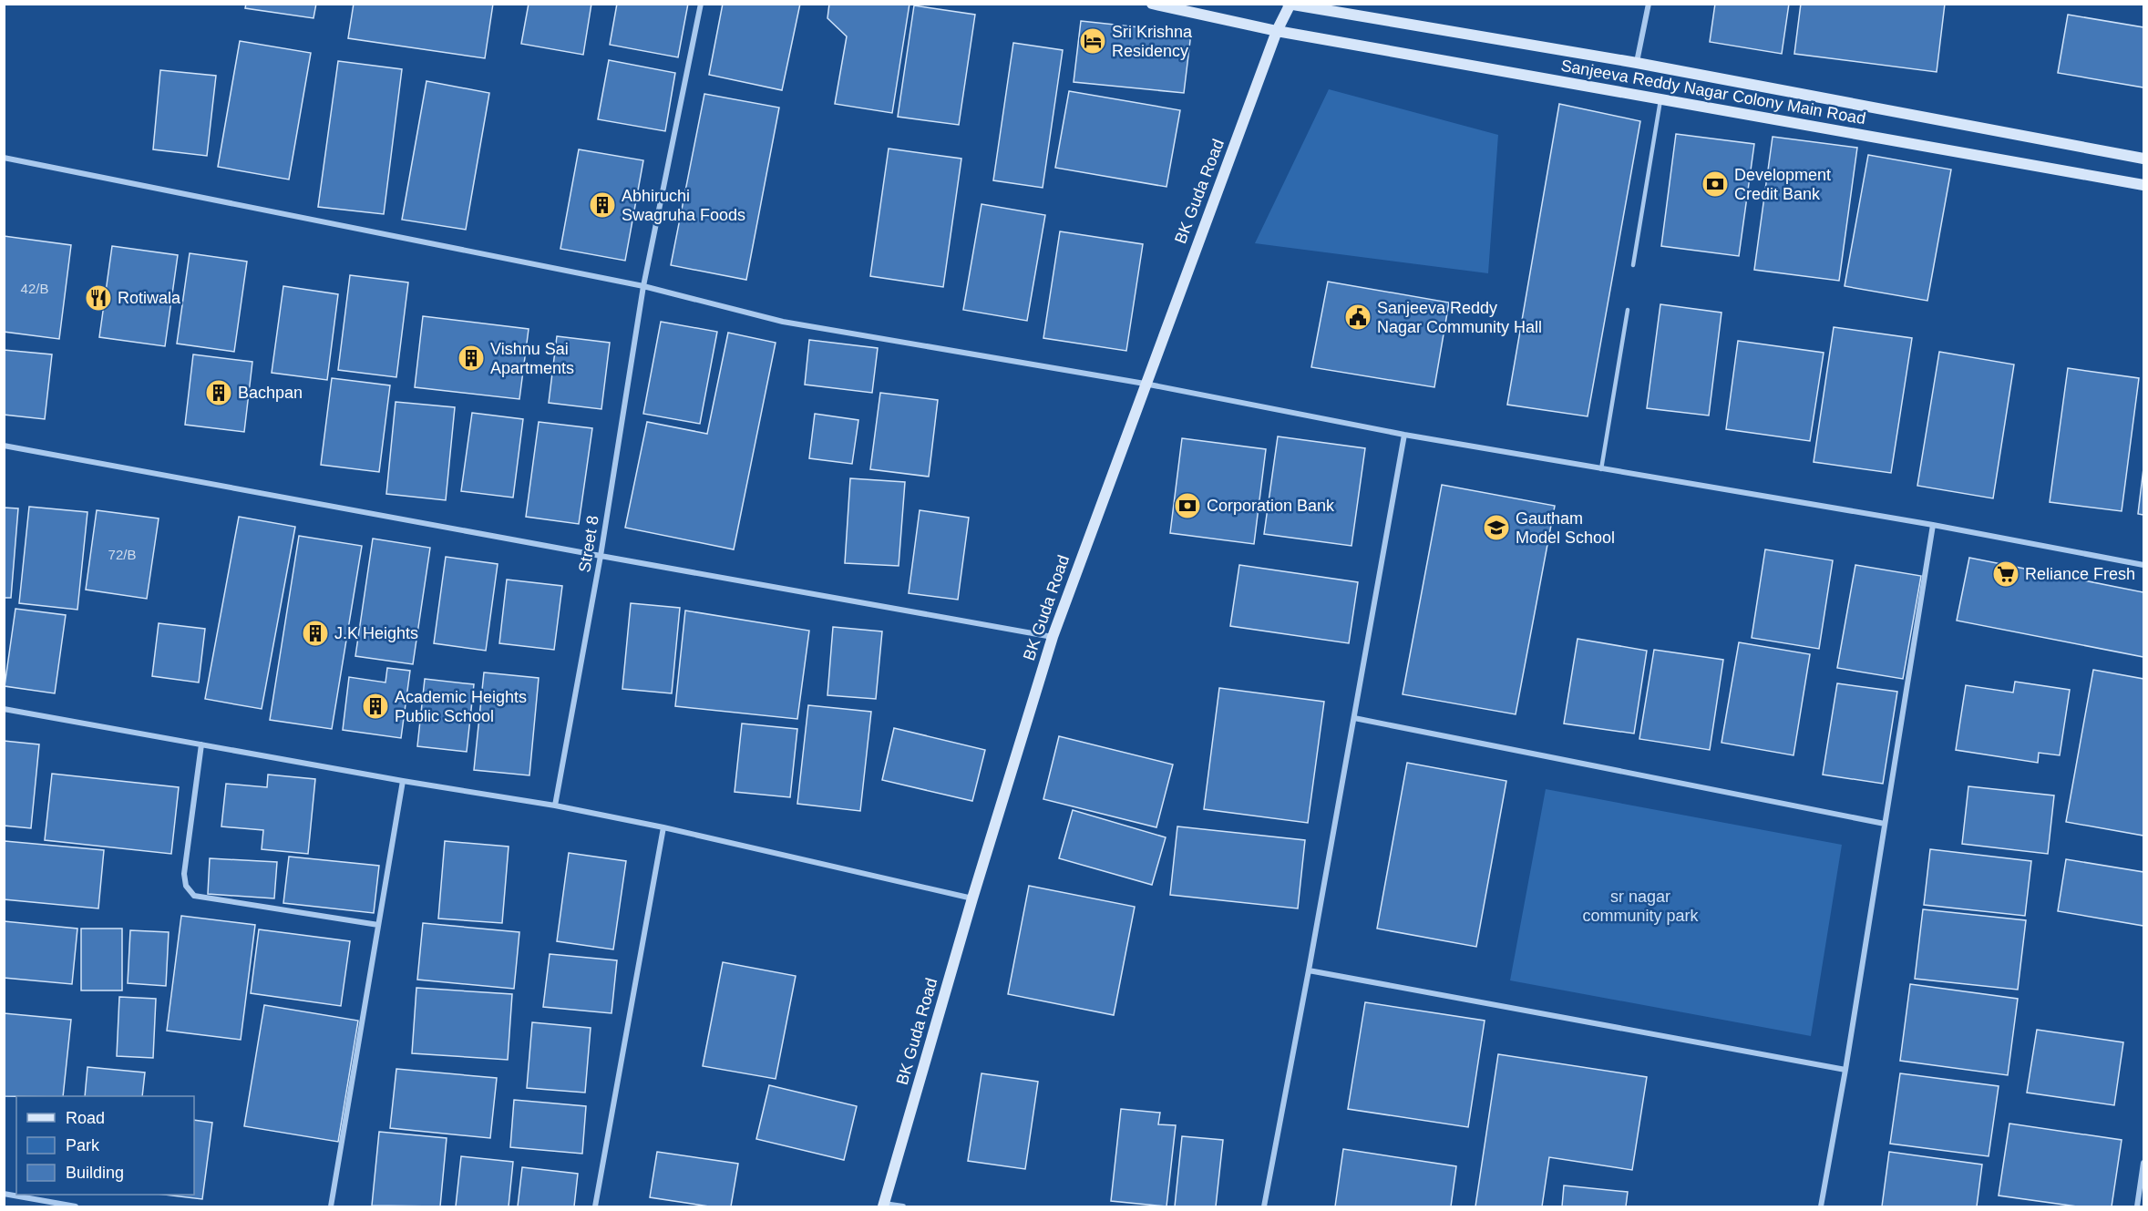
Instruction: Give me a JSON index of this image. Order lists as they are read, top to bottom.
{
  "streets": {
    "main road": ["Sanjeeva Reddy Nagar Colony Main Road", "BK Guda Road"],
    "street": ["Street 8"]
  },
  "crossings": [
    ["Sanjeeva Reddy Nagar Colony Main Road", "BK Guda Road"]
  ],
  "parks": ["sr nagar community park"],
  "places": {
    "hotel": ["Sri Krishna Residency"],
    "bank": ["Development Credit Bank", "Corporation Bank"],
    "building": [
      "Abhiruchi Swagruha Foods",
      "Vishnu Sai Apartments",
      "Bachpan",
      "J.K Heights",
      "Academic Heights Public School"
    ],
    "restaurant": ["Rotiwala"],
    "public building": ["Sanjeeva Reddy Nagar Community Hall"],
    "school or university": ["Gautham Model School"],
    "supermarket": ["Reliance Fresh"]
  },
  "house_numbers": ["42/B", "72/B"],
  "legend": ["Road", "Park", "Building"]
}
